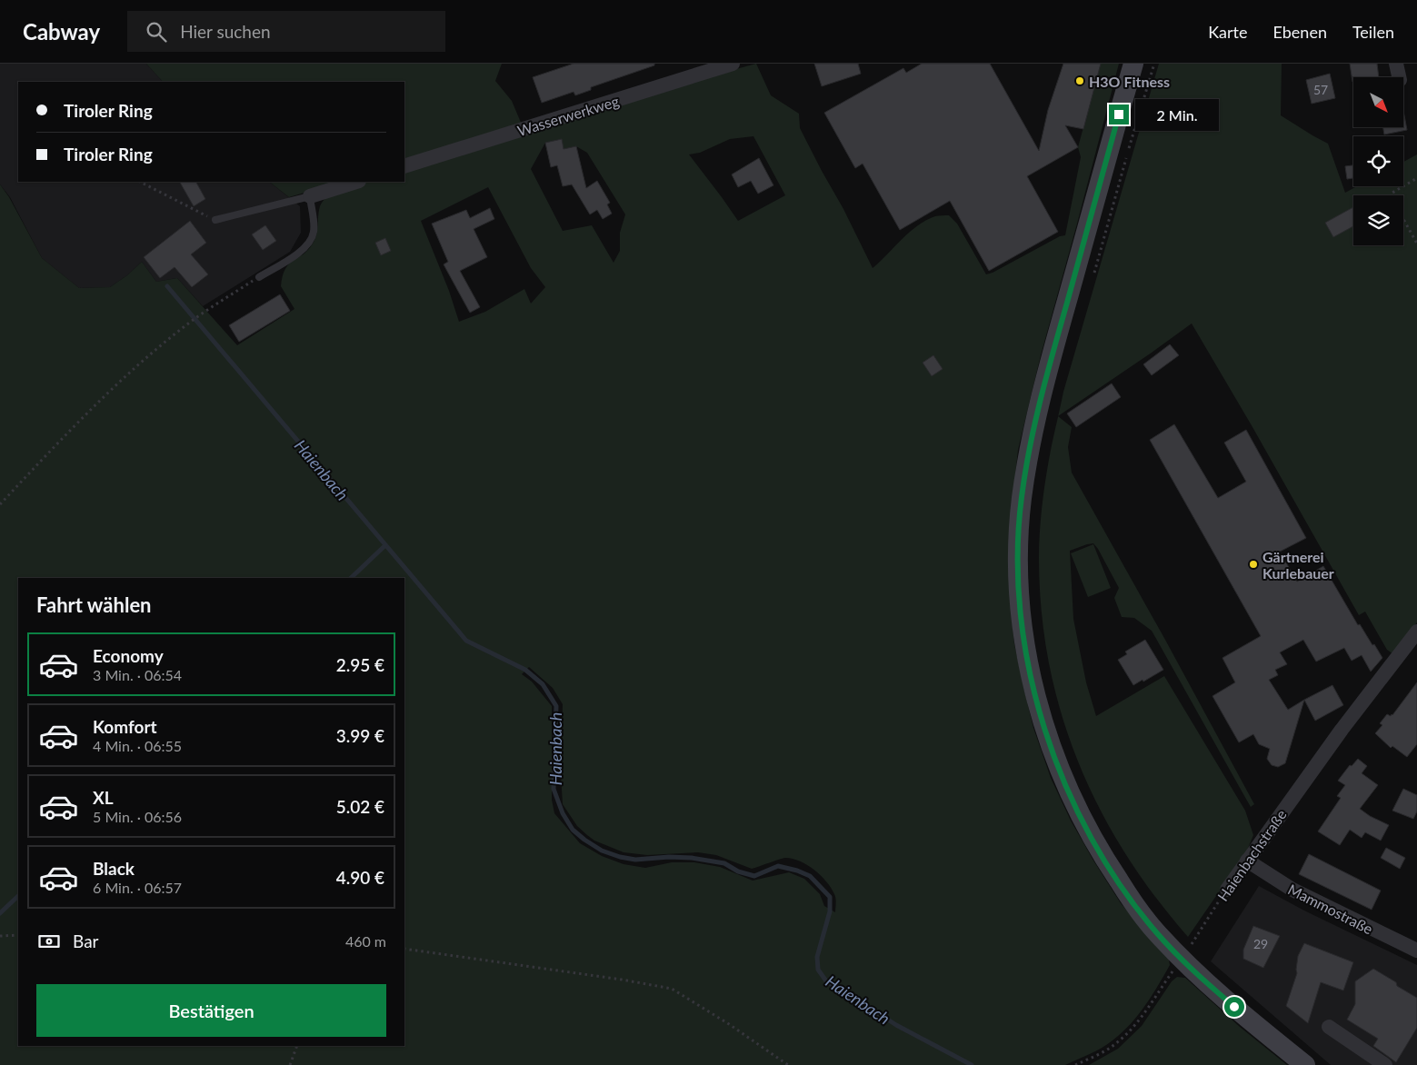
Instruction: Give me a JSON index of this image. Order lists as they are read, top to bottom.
{
  "streets": {
    "street": ["Wasserwerkweg", "Haienbachstraße", "Mammostraße"]
  },
  "crossings": [
    ["Haienbachstraße", "Mammostraße"]
  ],
  "water": ["Haienbach"],
  "places": ["H3O Fitness", "Gärtnerei Kurlebauer"],
  "house_numbers": ["57", "29"],
  "north": "bottom right",
  "page": {
    "header": "Cabway",
    "search": "Hier suchen",
    "nav": ["Karte", "Ebenen", "Teilen"],
    "banner": ["Tiroler Ring", "Tiroler Ring"],
    "bubble": "2 Min.",
    "heading": "Fahrt wählen",
    "list": [
      {
        "name": "Economy",
        "note": "3 Min. · 06:54",
        "value": "2.95 €"
      },
      {
        "name": "Komfort",
        "note": "4 Min. · 06:55",
        "value": "3.99 €"
      },
      {
        "name": "XL",
        "note": "5 Min. · 06:56",
        "value": "5.02 €"
      },
      {
        "name": "Black",
        "note": "6 Min. · 06:57",
        "value": "4.90 €"
      }
    ],
    "pay": ["Bar", "460 m"],
    "buttons": "Bestätigen"
  }
}
